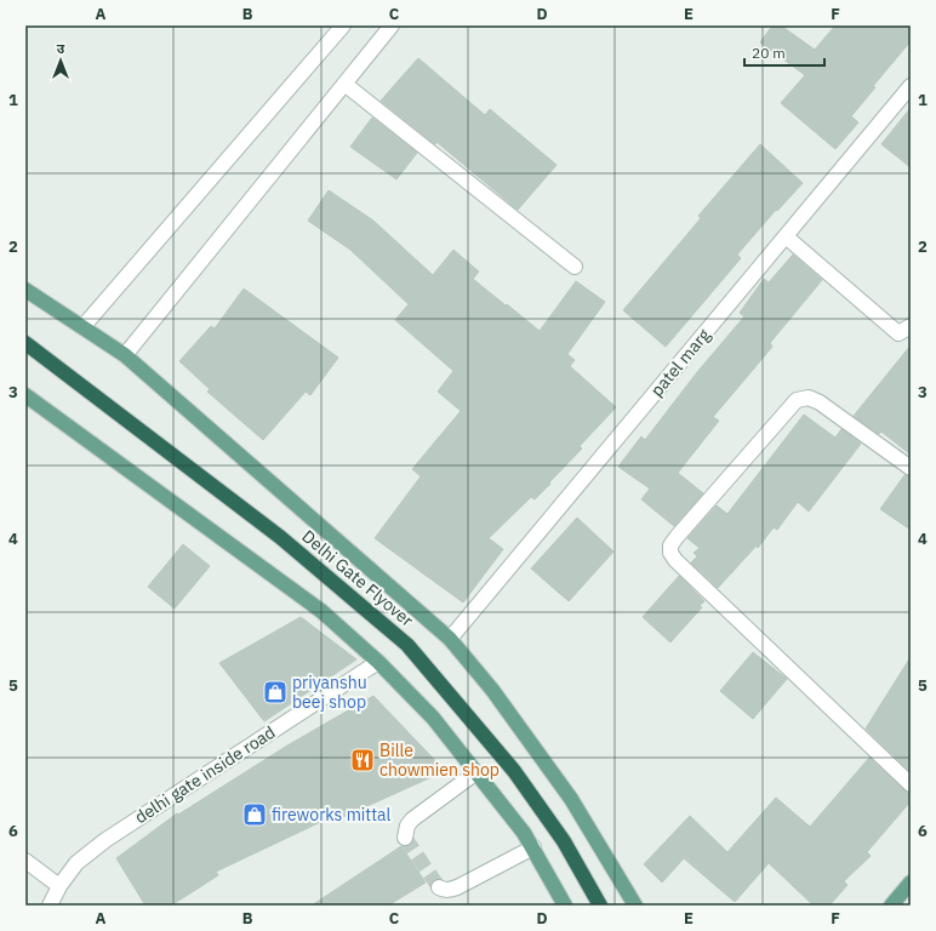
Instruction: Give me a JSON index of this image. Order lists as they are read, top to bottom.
{
  "streets": {
    "highway": ["Delhi Gate Flyover"],
    "street": ["patel marg", "delhi gate inside road"]
  },
  "places": {
    "shop": ["priyanshu beej shop", "fireworks mittal"],
    "restaurant": ["Bille chowmien shop"]
  },
  "scale_bar": "20 m",
  "north": "top",
  "grid": {
    "columns": [
      "A",
      "B",
      "C",
      "D",
      "E",
      "F"
    ],
    "rows": [
      "1",
      "2",
      "3",
      "4",
      "5",
      "6"
    ]
  }
}
